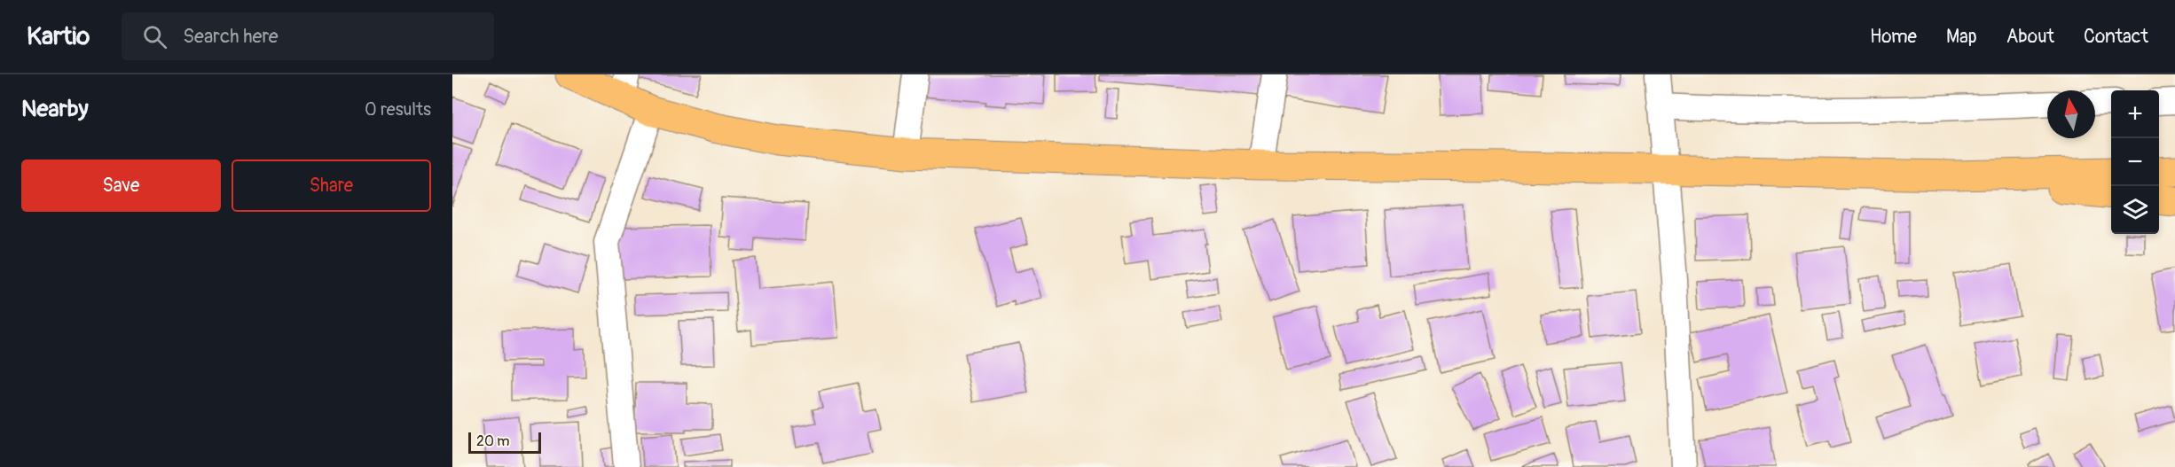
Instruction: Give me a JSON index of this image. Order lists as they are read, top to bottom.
{
  "scale_bar": "20 m",
  "north": "top",
  "page": {
    "header": "Kartio",
    "search": "Search here",
    "nav": [
      "Home",
      "Map",
      "About",
      "Contact"
    ],
    "heading": ["Nearby", "0 results"],
    "map_buttons": ["+", "−"],
    "buttons": ["Save", "Share"],
    "scale": "20 m"
  }
}
